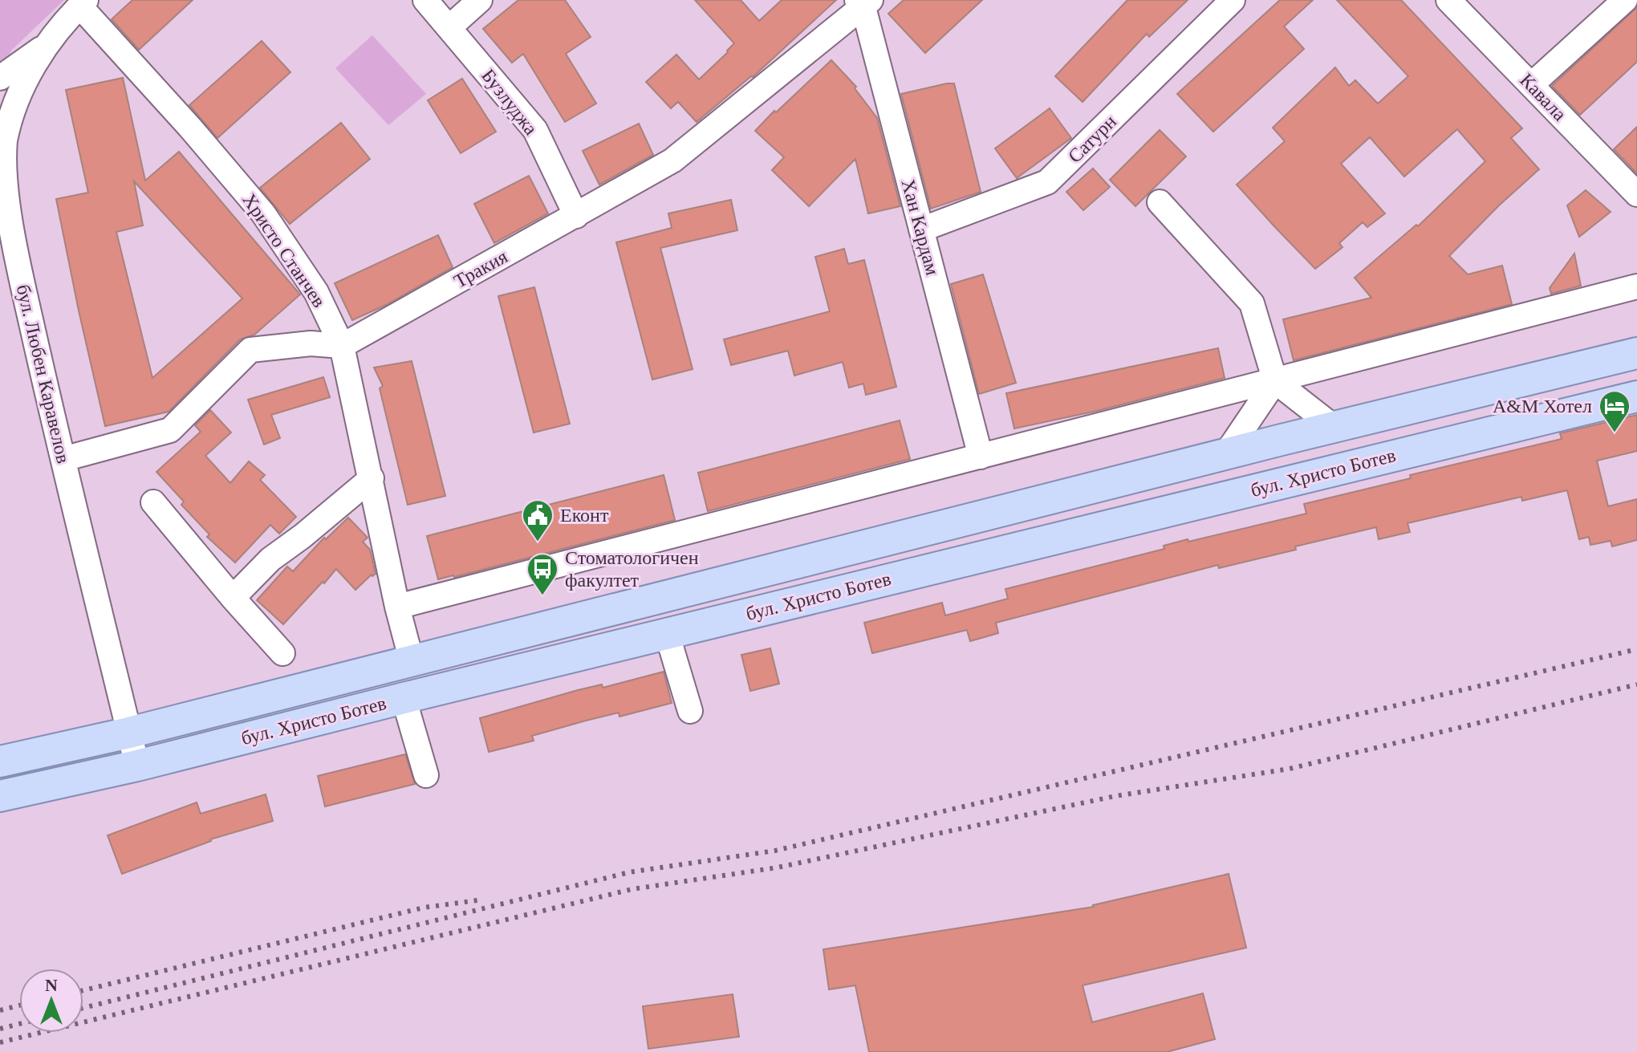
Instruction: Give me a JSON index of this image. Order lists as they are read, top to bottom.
{
  "streets": {
    "main road": ["бул. Христо Ботев"],
    "street": [
      "Кавала",
      "Бузлуджа",
      "Сатурн",
      "Хан Кардам",
      "Христо Станчев",
      "Тракия",
      "бул. Любен Каравелов"
    ]
  },
  "crossings": [
    ["Бузлуджа", "Тракия"],
    ["Сатурн", "Хан Кардам"],
    ["Хан Кардам", "Тракия"],
    ["Христо Станчев", "Тракия"],
    ["Христо Станчев", "бул. Любен Каравелов"],
    ["Христо Станчев", "бул. Христо Ботев"],
    ["бул. Любен Каравелов", "бул. Христо Ботев"]
  ],
  "places": {
    "hotel": ["A&M Хотел"],
    "public building": ["Еконт"],
    "bus stop": ["Стоматологичен факултет"]
  },
  "north": "top"
}
